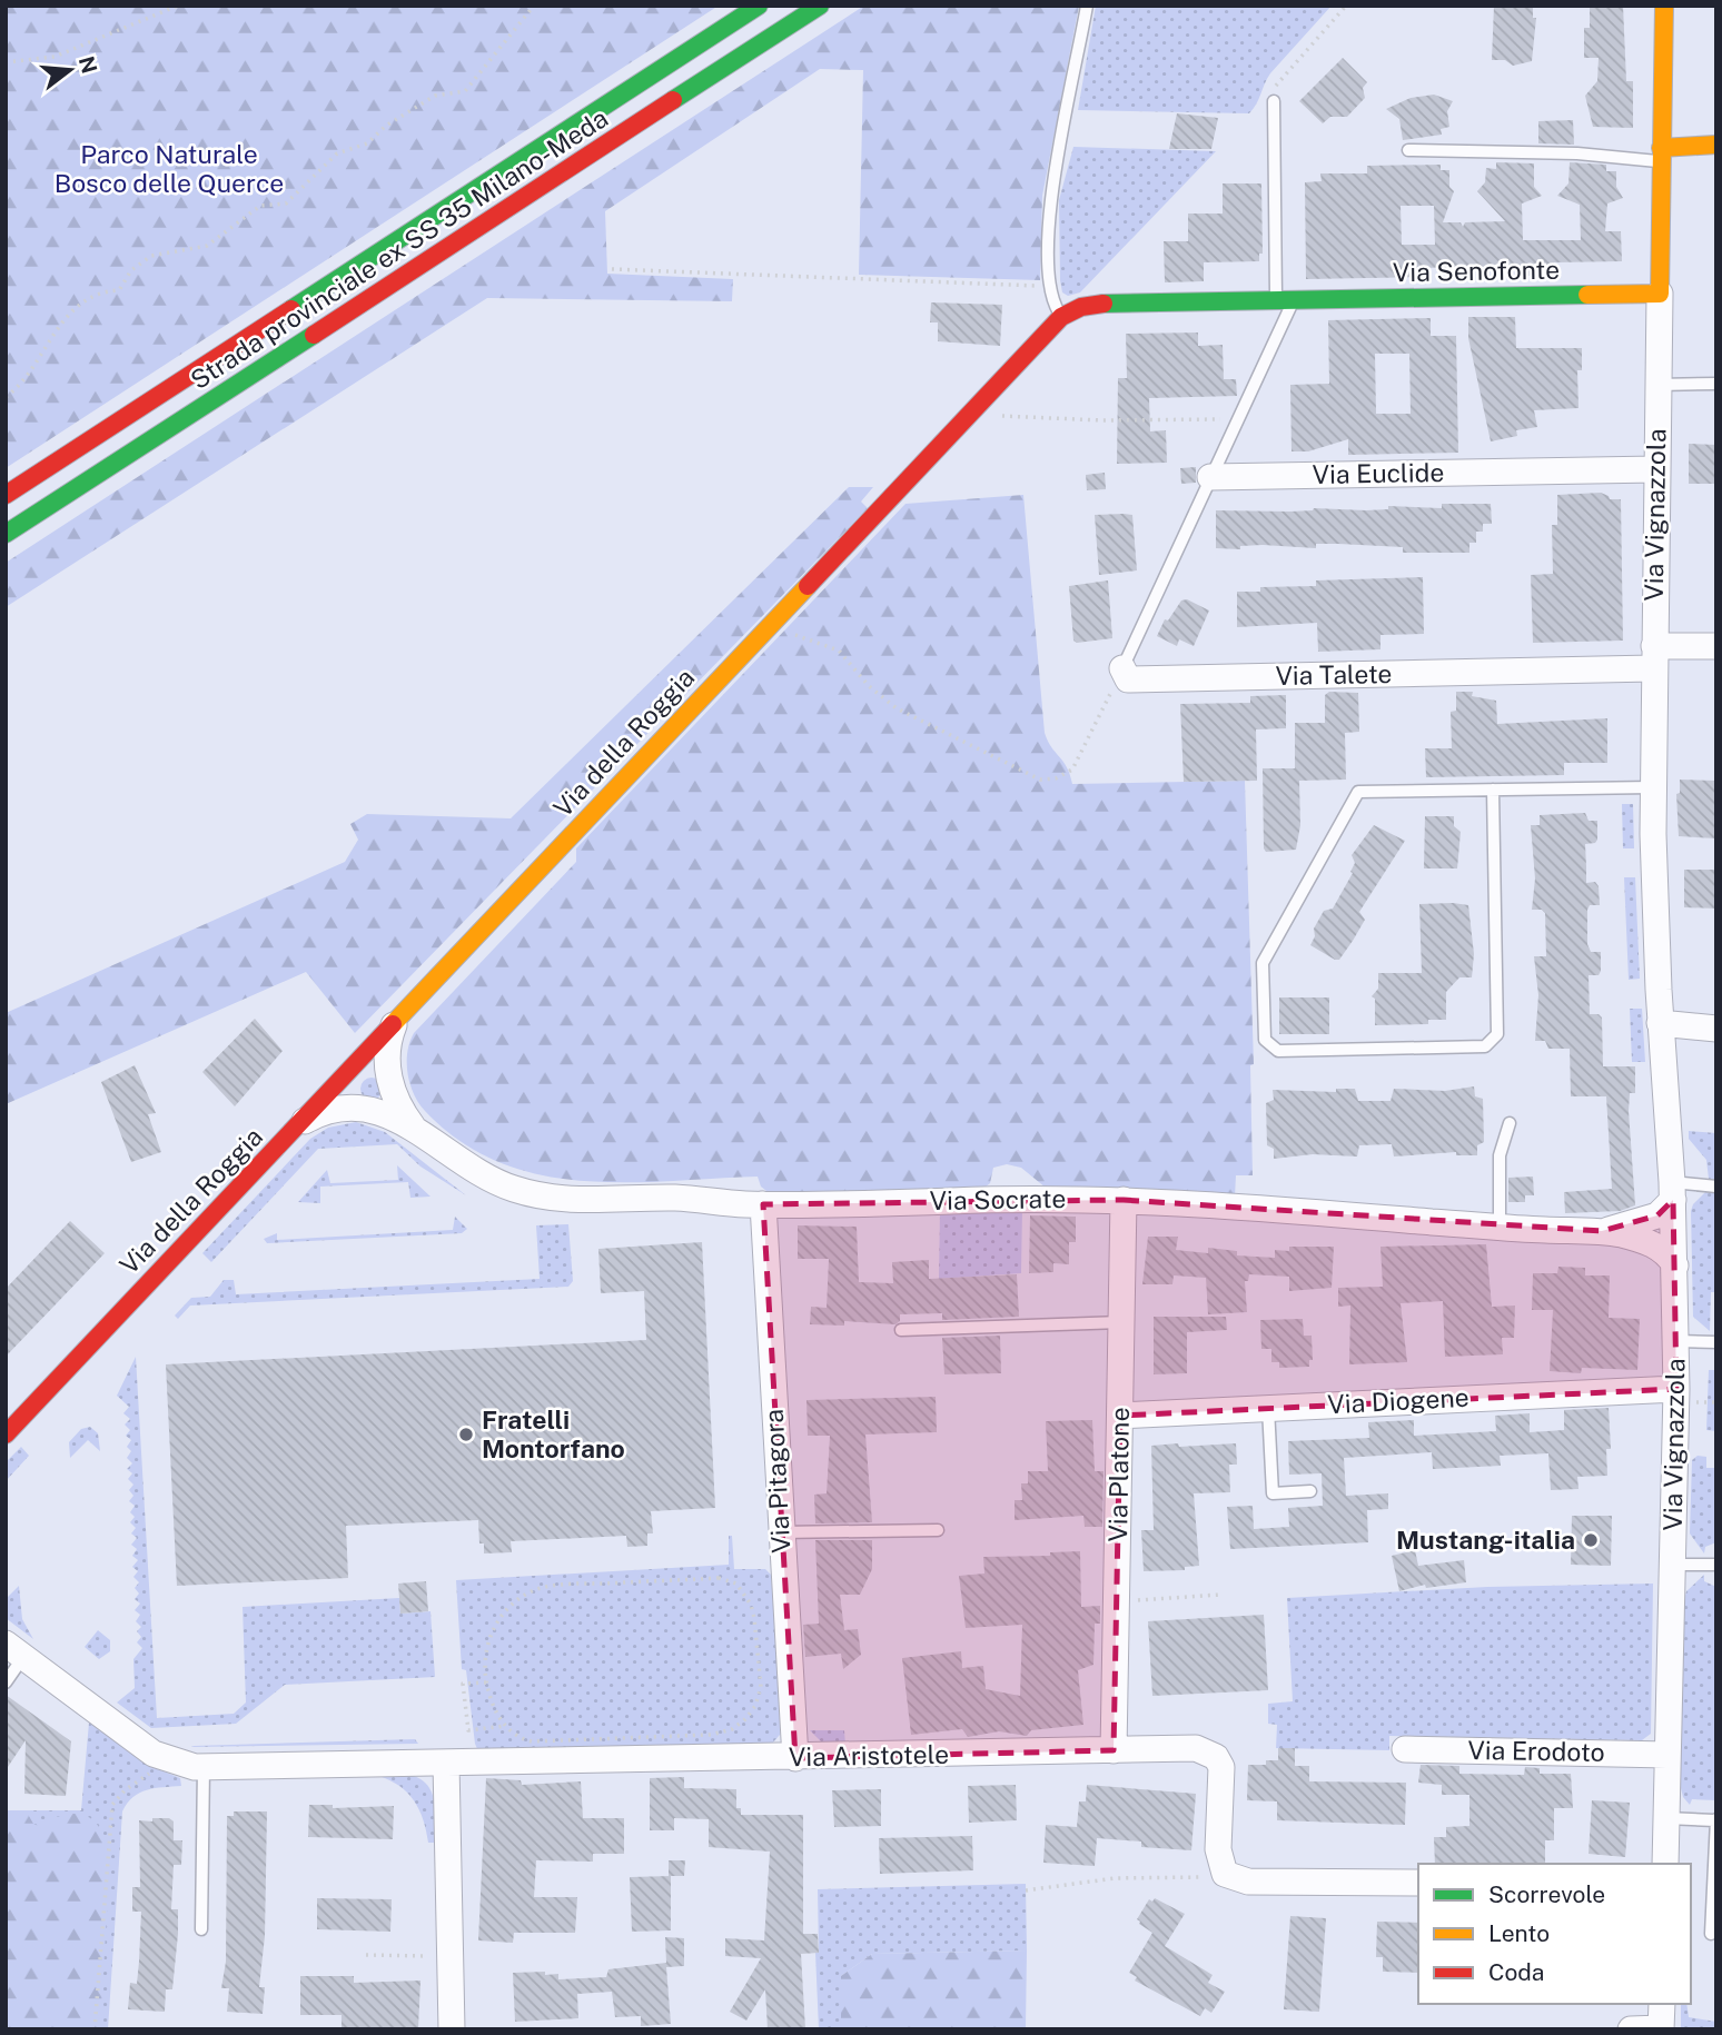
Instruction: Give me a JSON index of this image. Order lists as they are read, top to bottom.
{
  "streets": {
    "main road": [
      "Strada provinciale ex SS 35 Milano-Meda",
      "Via Senofonte",
      "Via Vignazzola",
      "Via della Roggia"
    ],
    "street": [
      "Via Euclide",
      "Via Talete",
      "Via Socrate",
      "Via Diogene",
      "Via Platone",
      "Via Pitagora",
      "Via Erodoto",
      "Via Aristotele"
    ]
  },
  "crossings": [
    ["Via Senofonte", "Via Vignazzola"],
    ["Via Senofonte", "Via della Roggia"],
    ["Via Euclide", "Via Vignazzola"],
    ["Via Vignazzola", "Via Talete"],
    ["Via Vignazzola", "Via Socrate"],
    ["Via Vignazzola", "Via Diogene"],
    ["Via Vignazzola", "Via Erodoto"],
    ["Via della Roggia", "Via Socrate"],
    ["Via Socrate", "Via Platone"],
    ["Via Socrate", "Via Pitagora"],
    ["Via Diogene", "Via Platone"],
    ["Via Platone", "Via Aristotele"],
    ["Via Pitagora", "Via Aristotele"]
  ],
  "parks": ["Parco Naturale Bosco delle Querce"],
  "places": ["Fratelli Montorfano", "Mustang-italia"],
  "legend": ["Scorrevole", "Lento", "Coda"],
  "north": "right"
}
